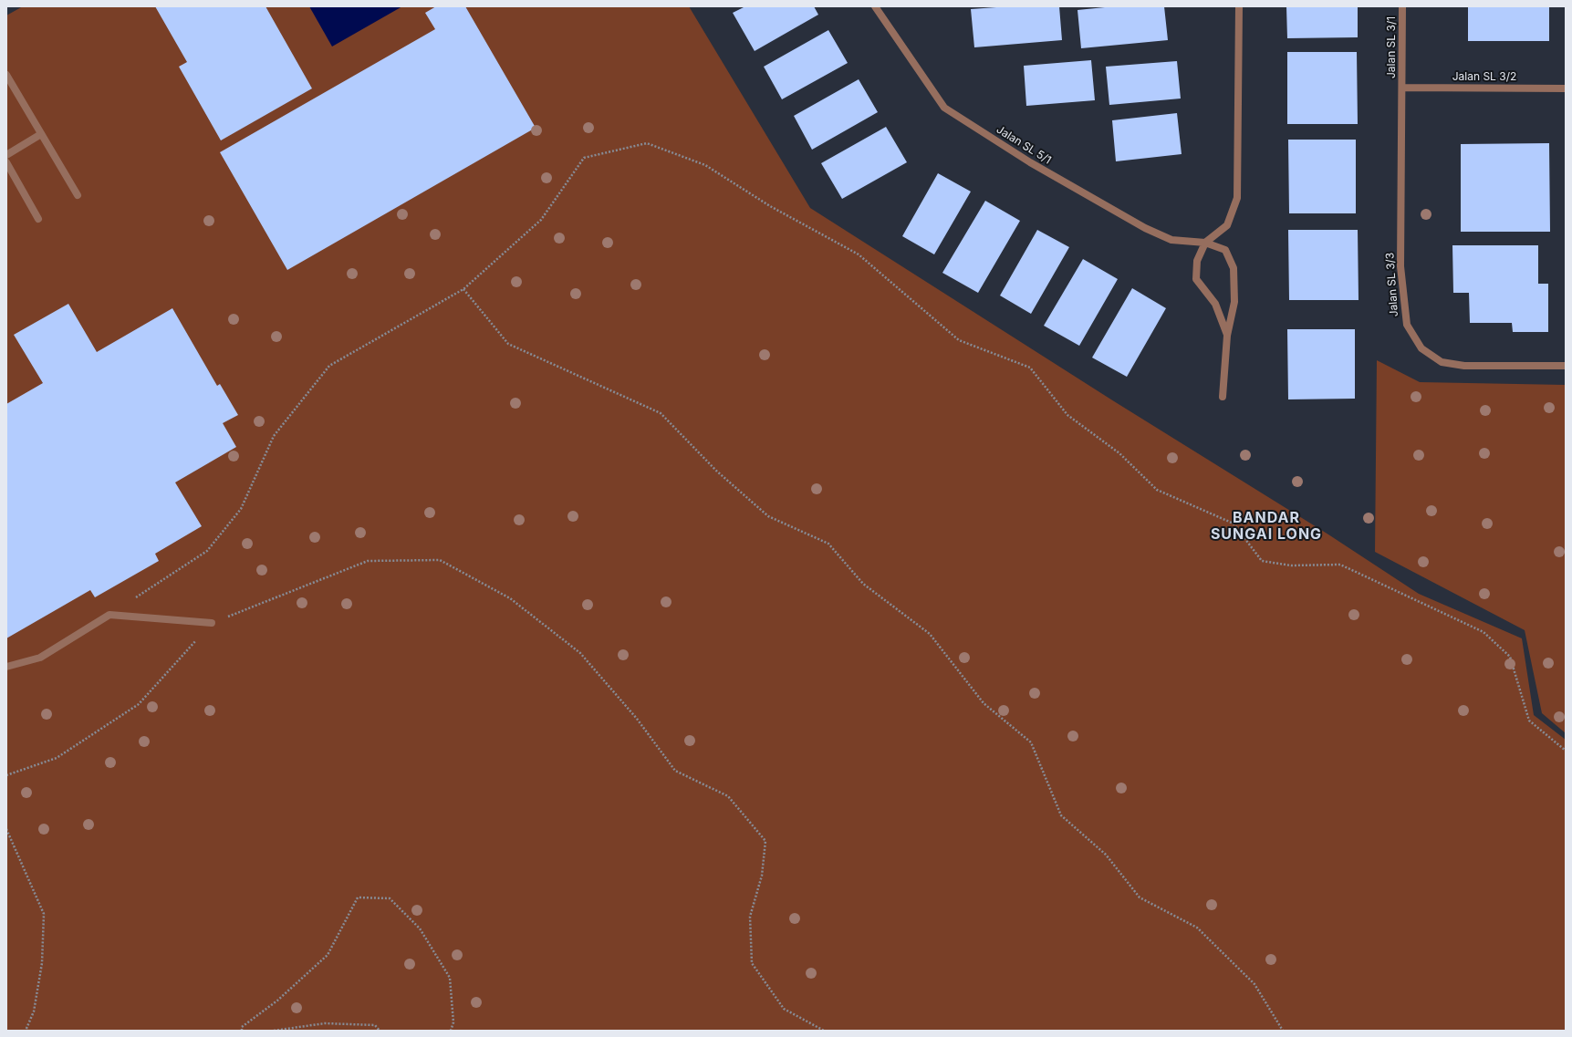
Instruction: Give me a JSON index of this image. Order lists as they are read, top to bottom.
{
  "streets": {
    "street": [
      "Jalan SL 3/1",
      "Jalan SL 3/2",
      "Jalan SL 5/1",
      "Jalan SL 3/3"
    ]
  },
  "crossings": [
    ["Jalan SL 3/1", "Jalan SL 3/2"],
    ["Jalan SL 3/1", "Jalan SL 3/3"],
    ["Jalan SL 3/2", "Jalan SL 3/3"]
  ],
  "districts": ["BANDAR SUNGAI LONG"]
}
